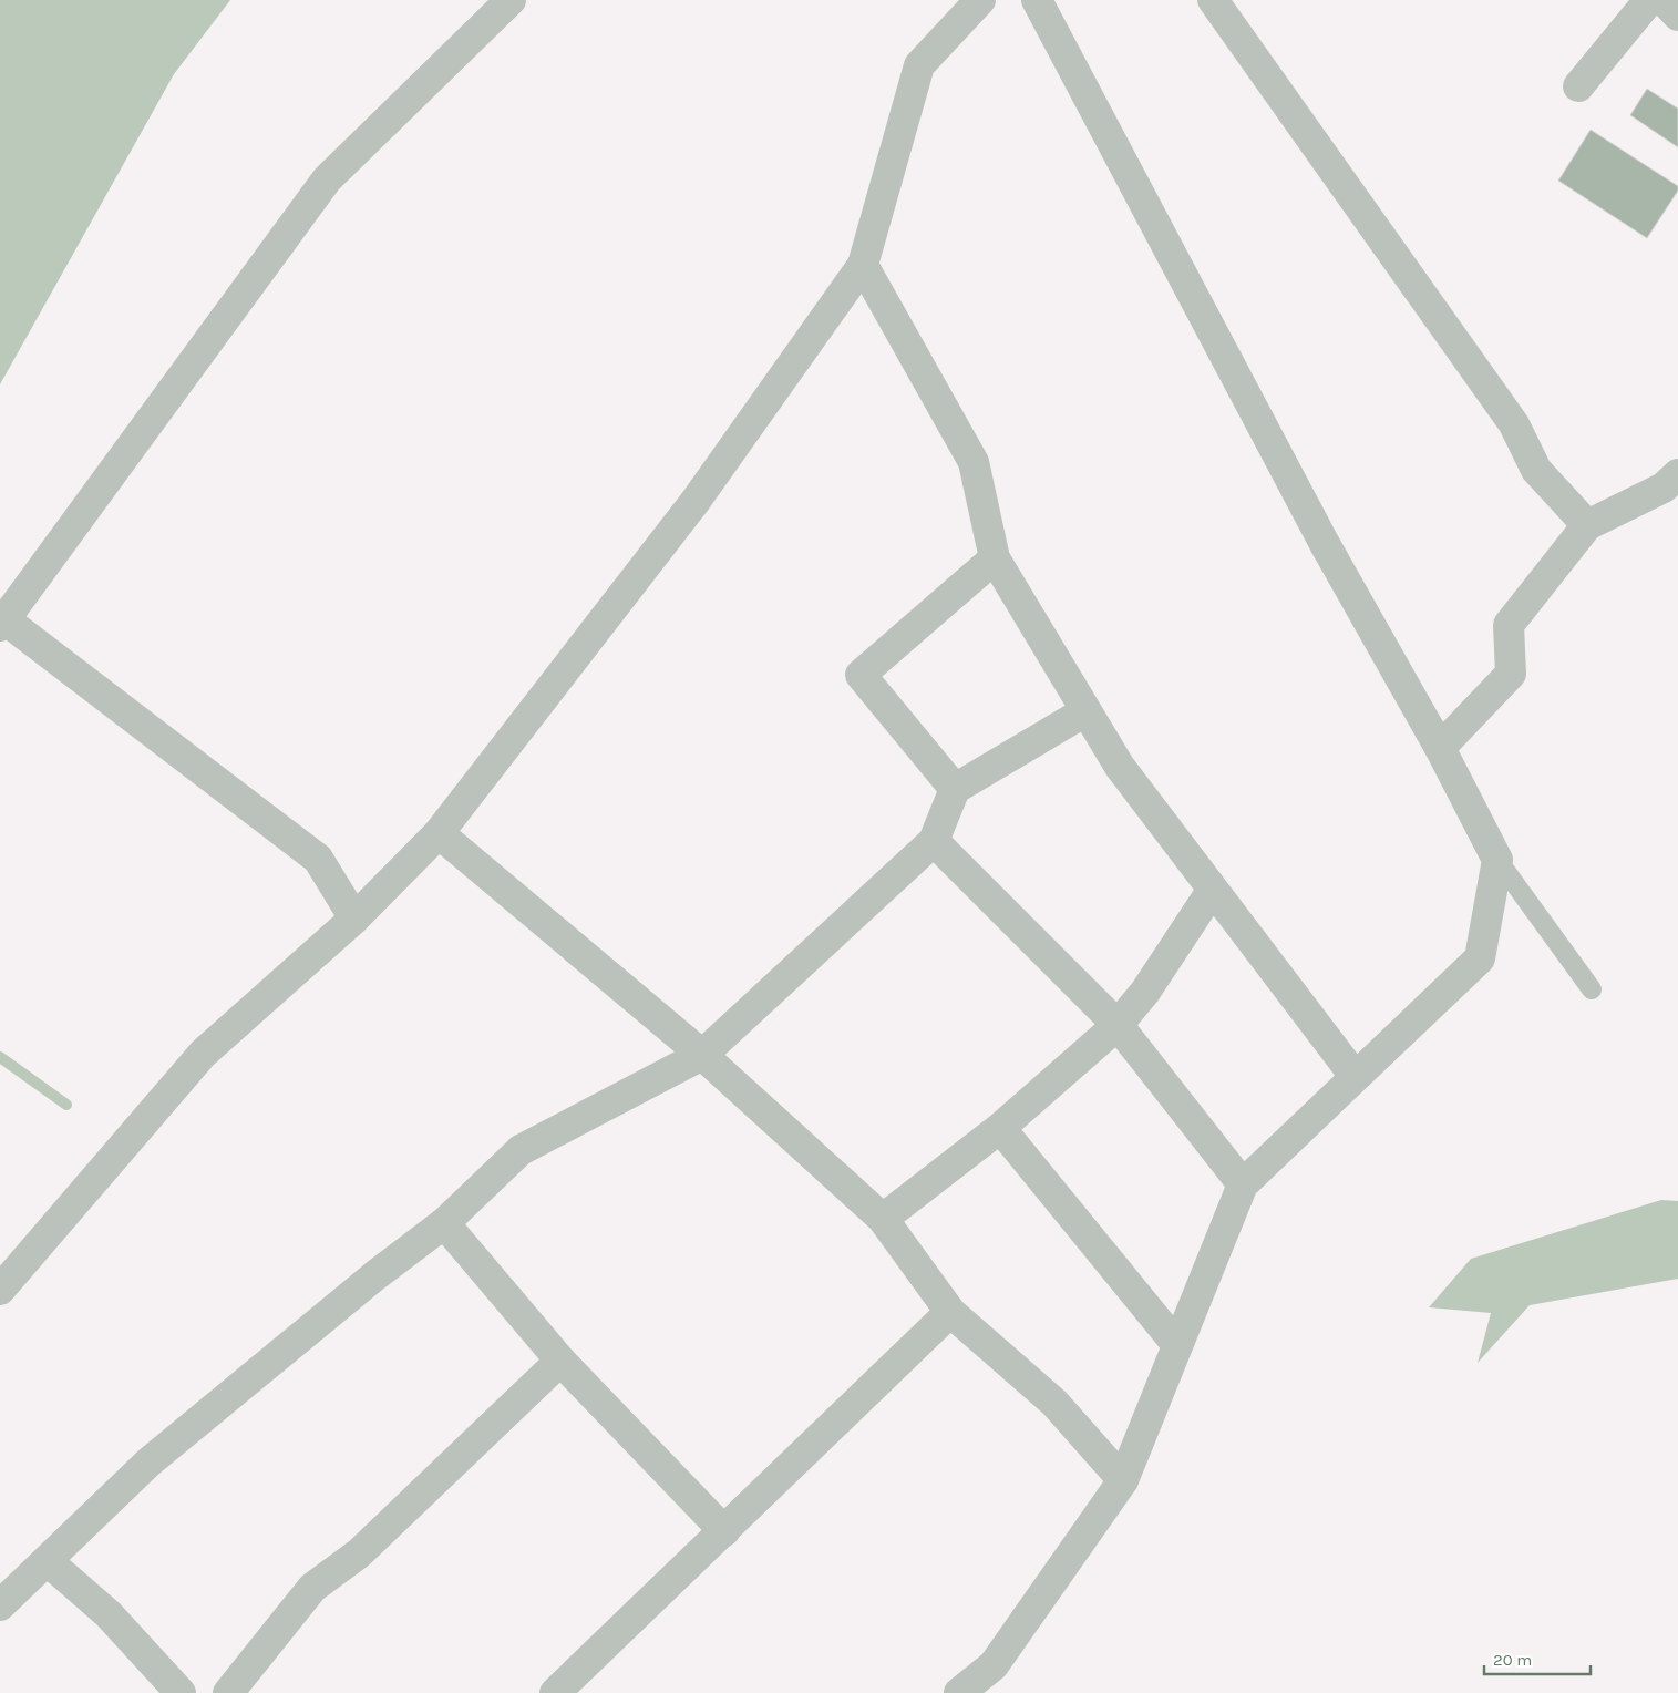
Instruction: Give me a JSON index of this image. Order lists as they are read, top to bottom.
{
  "scale_bar": "20 m"
}
